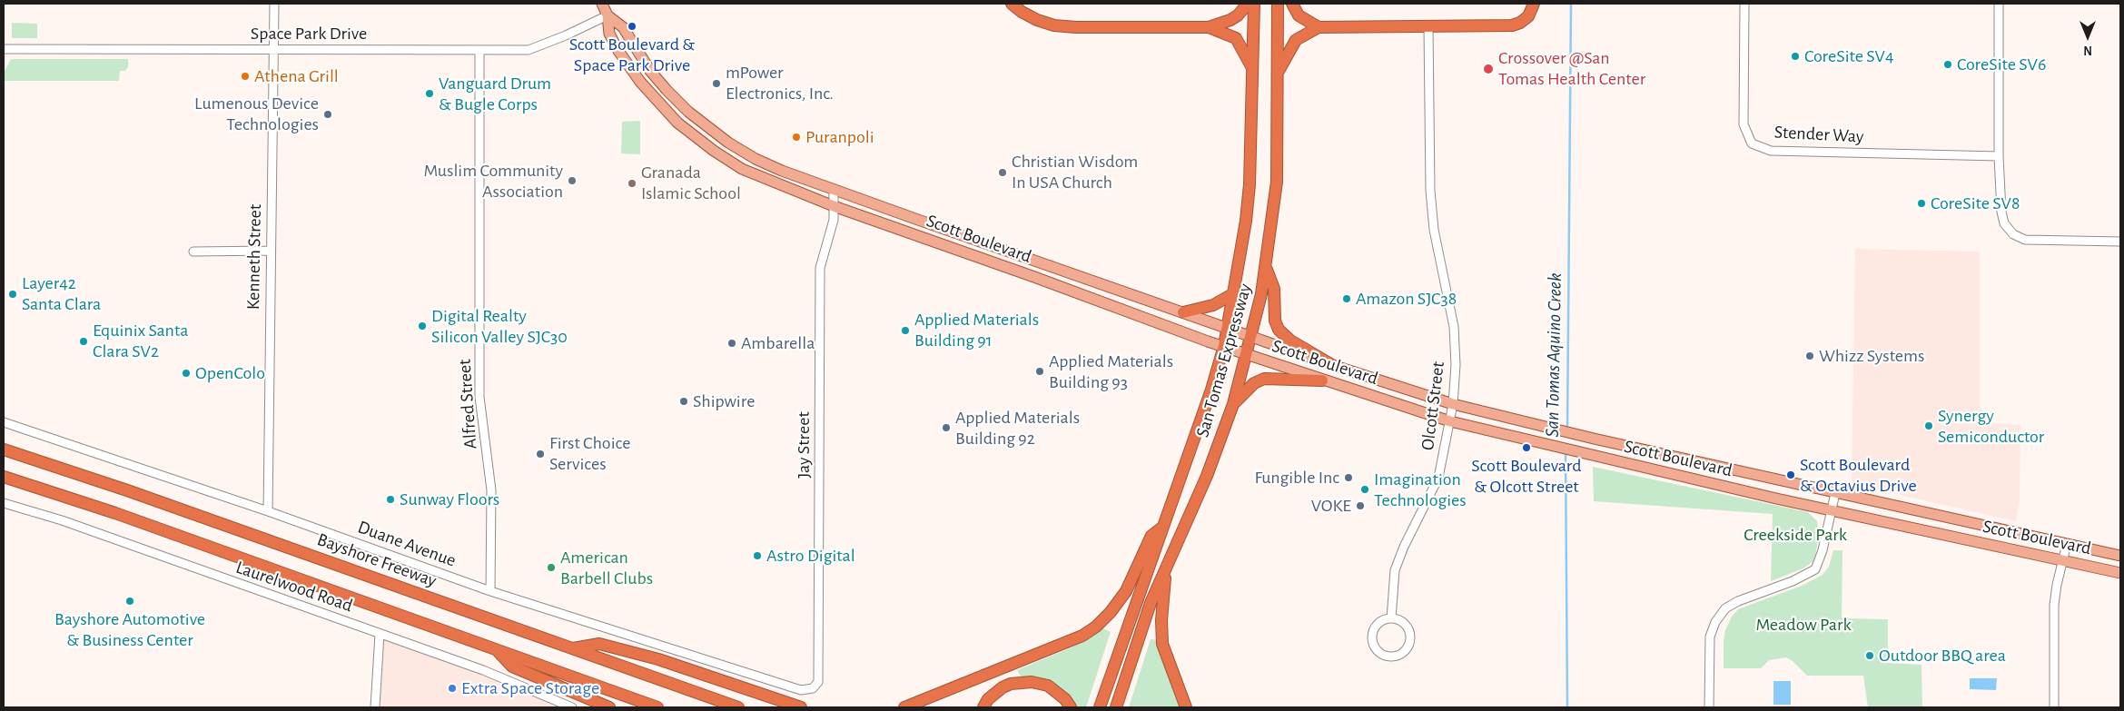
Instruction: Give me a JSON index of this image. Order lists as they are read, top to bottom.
{
  "streets": {
    "highway": ["San Tomas Expressway", "Bayshore Freeway"],
    "main road": ["Scott Boulevard"],
    "street": [
      "Space Park Drive",
      "Stender Way",
      "Kenneth Street",
      "Alfred Street",
      "Olcott Street",
      "Jay Street",
      "Duane Avenue",
      "Laurelwood Road"
    ]
  },
  "crossings": [
    ["Space Park Drive", "Scott Boulevard"],
    ["Space Park Drive", "Kenneth Street"],
    ["Space Park Drive", "Alfred Street"],
    ["Scott Boulevard", "San Tomas Expressway"],
    ["Scott Boulevard", "Olcott Street"],
    ["Scott Boulevard", "Jay Street"],
    ["Kenneth Street", "Duane Avenue"],
    ["Alfred Street", "Duane Avenue"],
    ["Jay Street", "Duane Avenue"]
  ],
  "water": ["San Tomas Aquino Creek"],
  "parks": ["Creekside Park", "Meadow Park"],
  "places": [
    "Scott Boulevard & Space Park Drive",
    "CoreSite SV4",
    "CoreSite SV6",
    "Crossover @San Tomas Health Center",
    "Athena Grill",
    "mPower Electronics, Inc.",
    "Vanguard Drum & Bugle Corps",
    "Lumenous Device Technologies",
    "Puranpoli",
    "Christian Wisdom In USA Church",
    "Muslim Community Association",
    "Granada Islamic School",
    "CoreSite SV8",
    "Layer42 Santa Clara",
    "Amazon SJC38",
    "Digital Realty Silicon Valley SJC30",
    "Applied Materials Building 91",
    "Equinix Santa Clara SV2",
    "Ambarella",
    "Whizz Systems",
    "Applied Materials Building 93",
    "OpenColo",
    "Shipwire",
    "Synergy Semiconductor",
    "Applied Materials Building 92",
    "Scott Boulevard & Olcott Street",
    "First Choice Services",
    "Scott Boulevard & Octavius Drive",
    "Fungible Inc",
    "Imagination Technologies",
    "Sunway Floors",
    "VOKE",
    "Astro Digital",
    "American Barbell Clubs",
    "Bayshore Automotive & Business Center",
    "Outdoor BBQ area",
    "Extra Space Storage"
  ],
  "north": "bottom"
}
